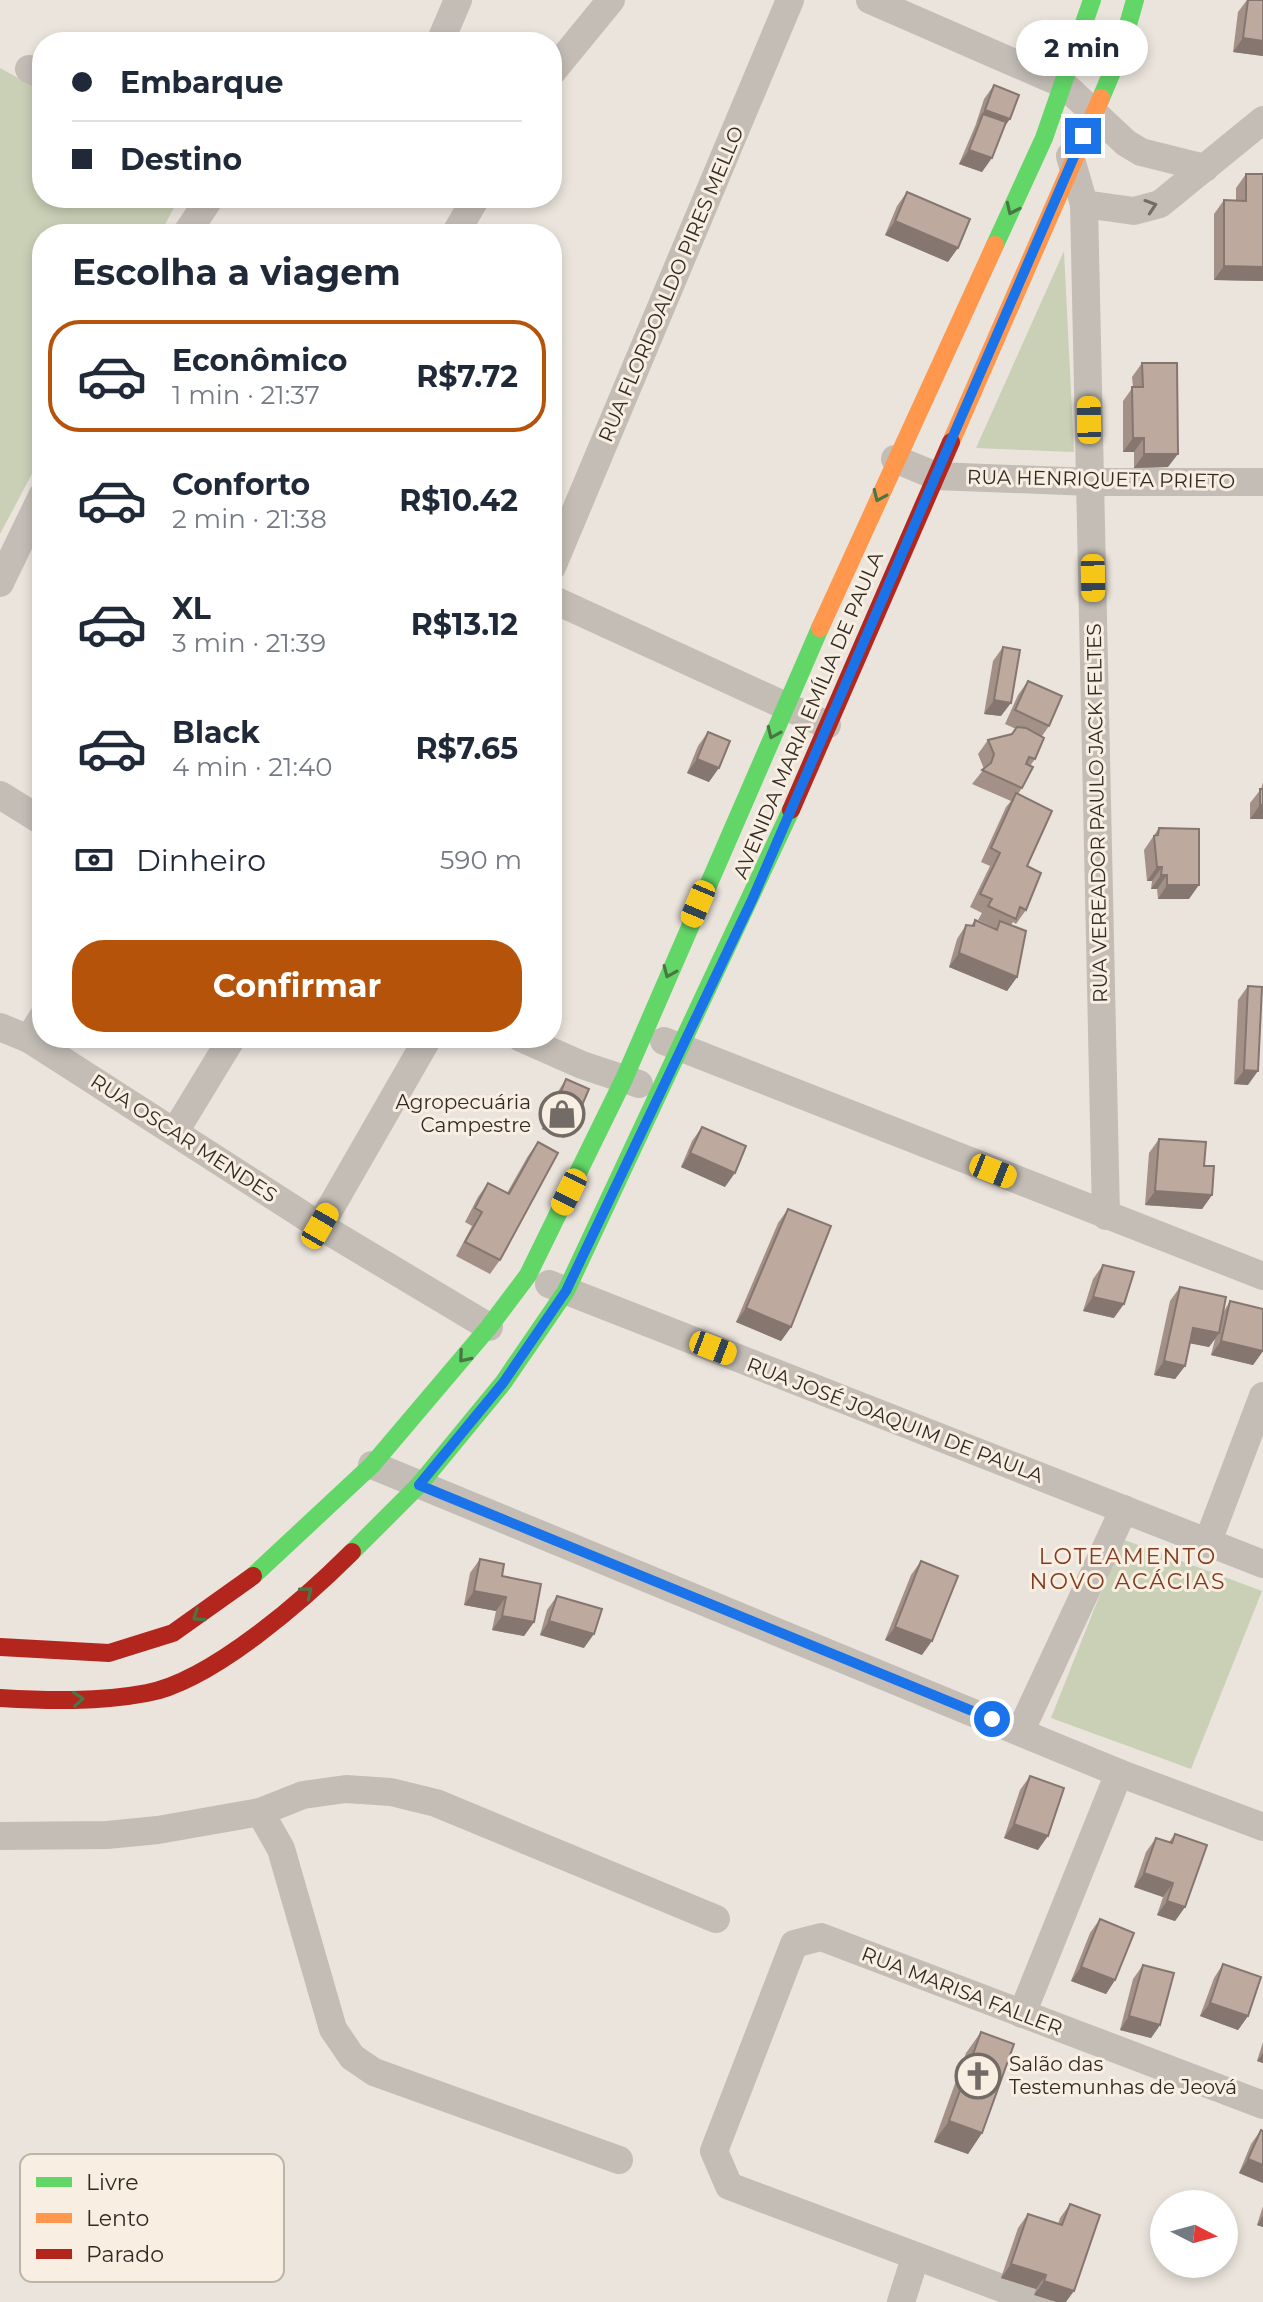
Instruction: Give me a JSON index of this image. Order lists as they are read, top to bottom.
{
  "streets": {
    "main road": ["AVENIDA MARIA EMÍLIA DE PAULA"],
    "street": [
      "RUA FLORDOALDO PIRES MELLO",
      "RUA HENRIQUETA PRIETO",
      "RUA VEREADOR PAULO JACK FELTES",
      "RUA OSCAR MENDES",
      "RUA JOSÉ JOAQUIM DE PAULA",
      "RUA MARISA FALLER"
    ]
  },
  "crossings": [
    ["RUA HENRIQUETA PRIETO", "AVENIDA MARIA EMÍLIA DE PAULA"],
    ["RUA HENRIQUETA PRIETO", "RUA VEREADOR PAULO JACK FELTES"],
    ["AVENIDA MARIA EMÍLIA DE PAULA", "RUA VEREADOR PAULO JACK FELTES"],
    ["AVENIDA MARIA EMÍLIA DE PAULA", "RUA OSCAR MENDES"],
    ["AVENIDA MARIA EMÍLIA DE PAULA", "RUA JOSÉ JOAQUIM DE PAULA"]
  ],
  "districts": ["LOTEAMENTO NOVO ACÁCIAS"],
  "places": {
    "shop": ["Agropecuária Campestre"],
    "church": ["Salão das Testemunhas de Jeová"]
  },
  "legend": ["Livre", "Lento", "Parado"],
  "north": "right",
  "page": {
    "bubble": "2 min",
    "banner": ["Embarque", "Destino"],
    "heading": "Escolha a viagem",
    "list": [
      {
        "name": "Econômico",
        "note": "1 min · 21:37",
        "value": "R$7.72"
      },
      {
        "name": "Conforto",
        "note": "2 min · 21:38",
        "value": "R$10.42"
      },
      {
        "name": "XL",
        "note": "3 min · 21:39",
        "value": "R$13.12"
      },
      {
        "name": "Black",
        "note": "4 min · 21:40",
        "value": "R$7.65"
      }
    ],
    "pay": ["Dinheiro", "590 m"],
    "buttons": "Confirmar"
  }
}
